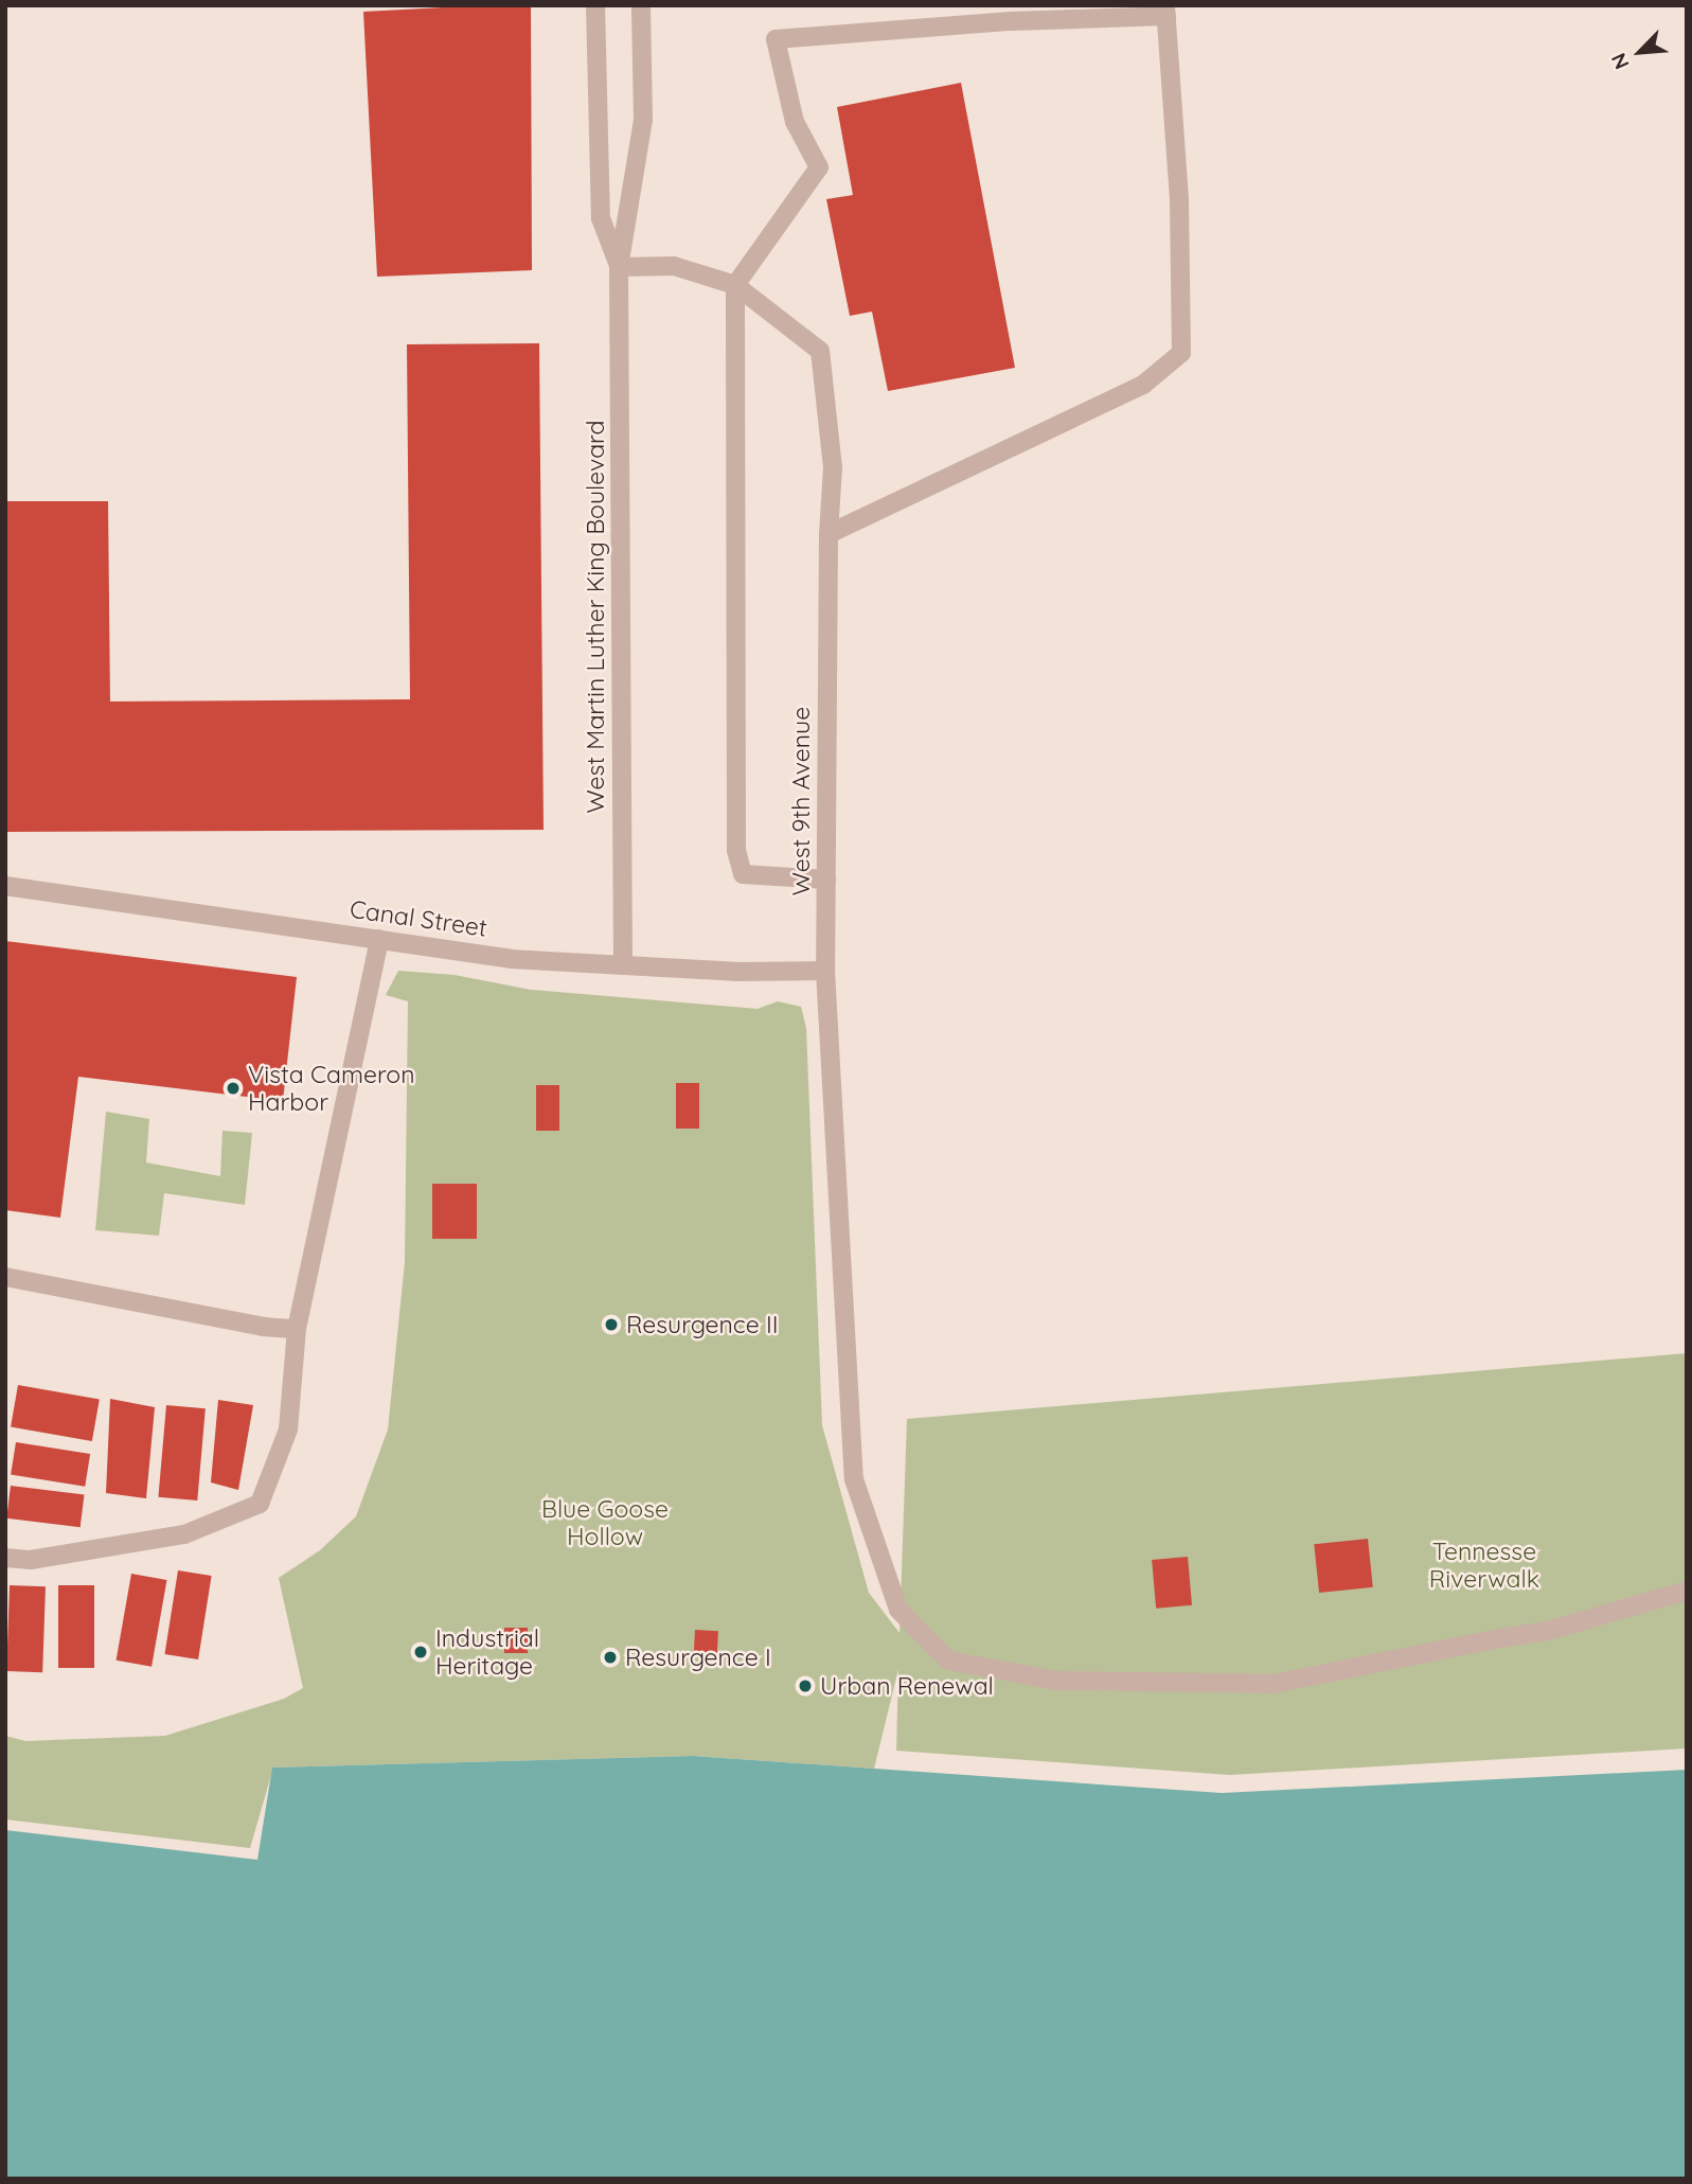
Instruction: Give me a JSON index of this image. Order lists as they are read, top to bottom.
{
  "streets": {
    "street": ["West Martin Luther King Boulevard", "West 9th Avenue", "Canal Street"]
  },
  "crossings": [
    ["West Martin Luther King Boulevard", "West 9th Avenue"],
    ["West Martin Luther King Boulevard", "Canal Street"],
    ["West 9th Avenue", "Canal Street"]
  ],
  "parks": ["Blue Goose Hollow", "Tennesse Riverwalk"],
  "places": [
    "Vista Cameron Harbor",
    "Resurgence II",
    "Industrial Heritage",
    "Resurgence I",
    "Urban Renewal"
  ],
  "north": "bottom left"
}
